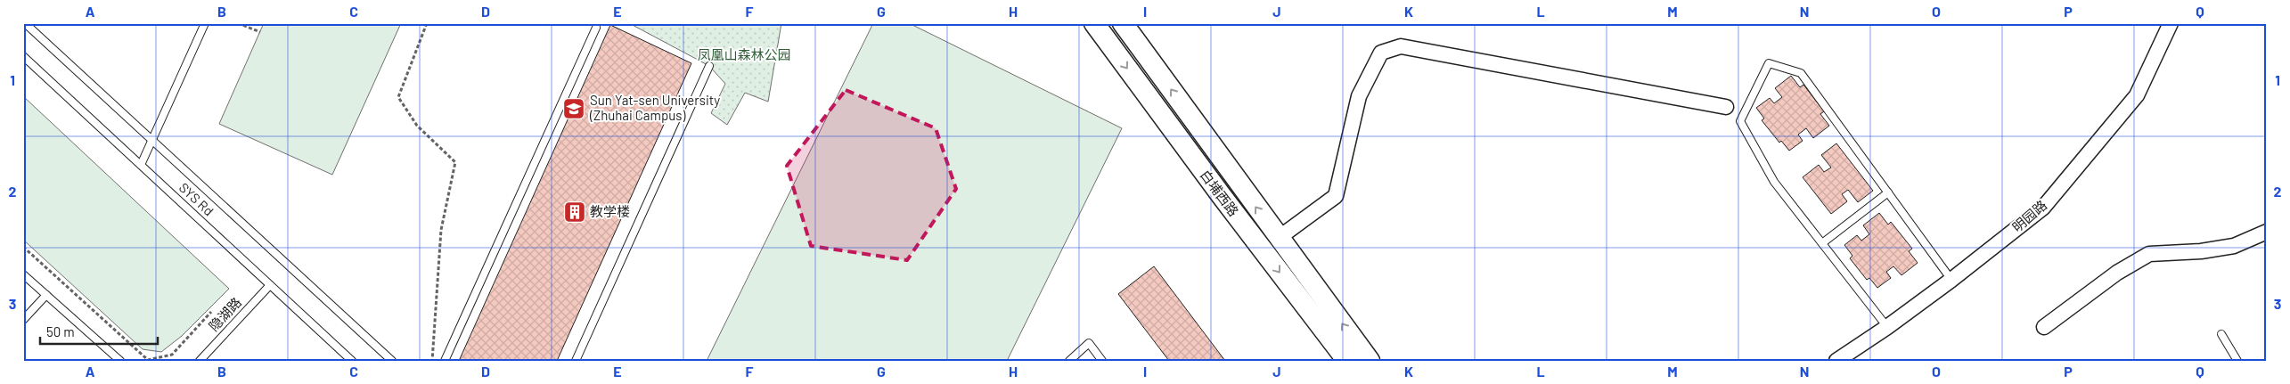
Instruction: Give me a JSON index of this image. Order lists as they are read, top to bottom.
{
  "streets": {
    "main road": ["白埔西路"],
    "street": ["明园路"],
    "lane": ["SYS Rd", "隐湖路"]
  },
  "crossings": [
    ["SYS Rd", "隐湖路"]
  ],
  "parks": ["凤凰山森林公园"],
  "places": {
    "school or university": ["Sun Yat-sen University (Zhuhai Campus)"],
    "building": ["教学楼"]
  },
  "scale_bar": "50 m",
  "grid": {
    "columns": [
      "A",
      "B",
      "C",
      "D",
      "E",
      "F",
      "G",
      "H",
      "I",
      "J",
      "K",
      "L",
      "M",
      "N",
      "O",
      "P",
      "Q"
    ],
    "rows": ["1", "2", "3"]
  }
}
